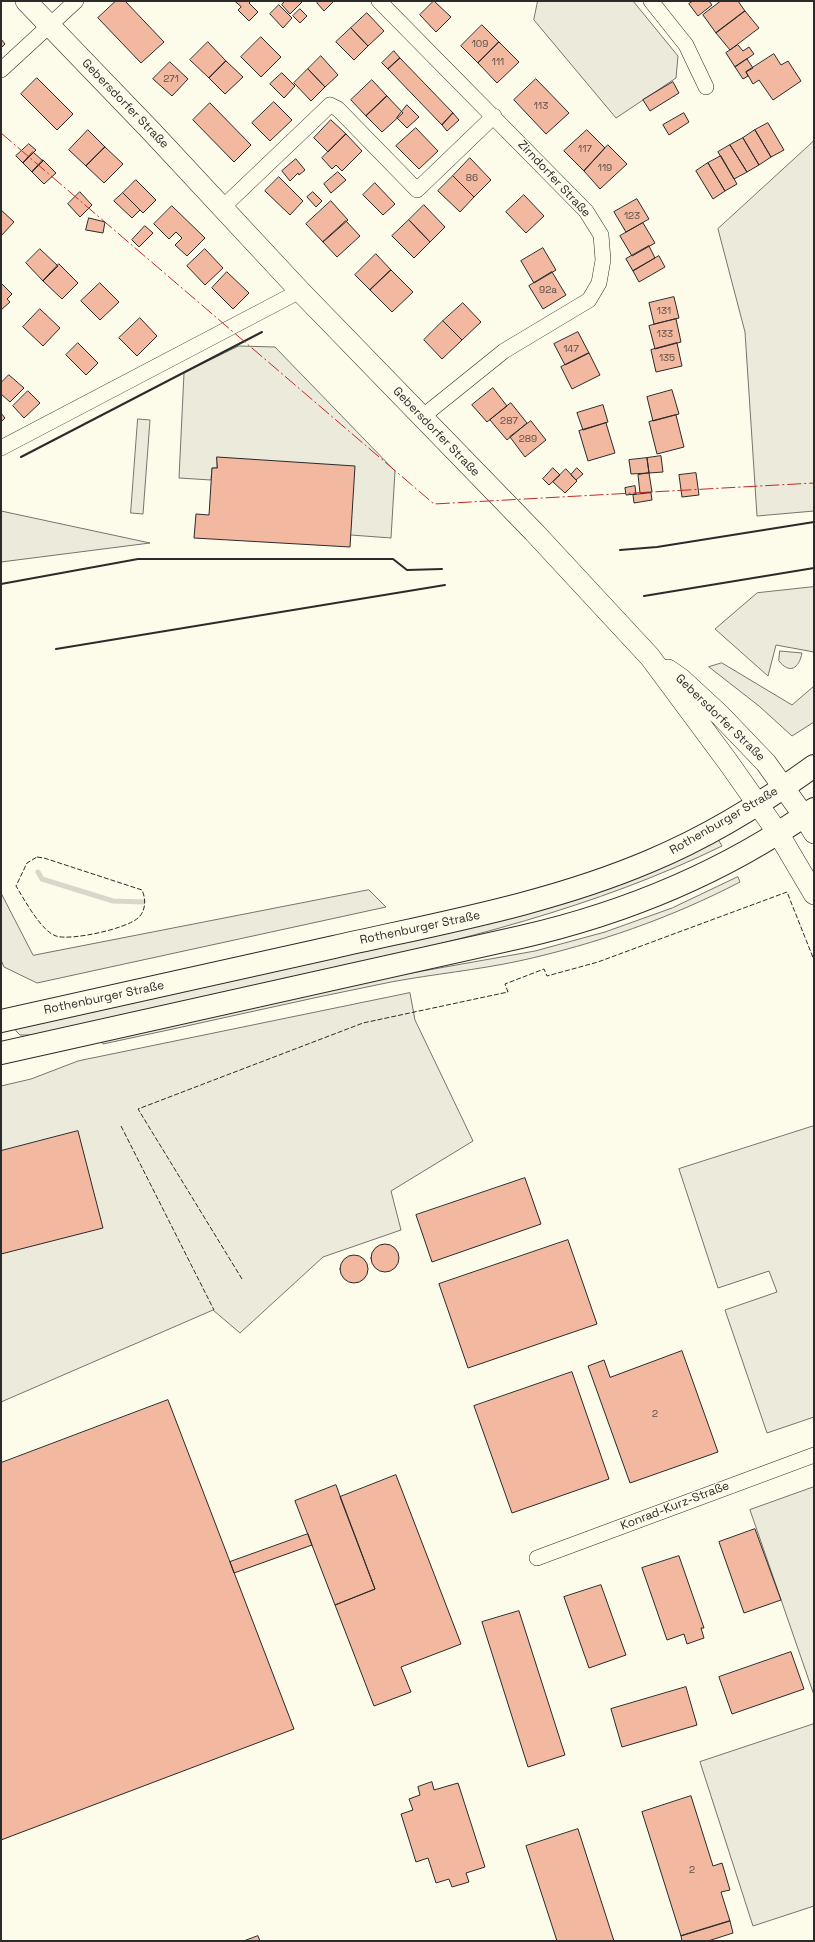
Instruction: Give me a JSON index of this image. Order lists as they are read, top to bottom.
{
  "streets": {
    "main road": ["Gebersdorfer Straße", "Rothenburger Straße"],
    "street": ["Zirndorfer Straße", "Konrad-Kurz-Straße"]
  },
  "crossings": [
    ["Gebersdorfer Straße", "Zirndorfer Straße"],
    ["Gebersdorfer Straße", "Rothenburger Straße"]
  ],
  "house_numbers": [
    "109",
    "111",
    "271",
    "113",
    "117",
    "119",
    "86",
    "123",
    "92a",
    "131",
    "133",
    "147",
    "135",
    "287",
    "289",
    "2",
    "2"
  ]
}
